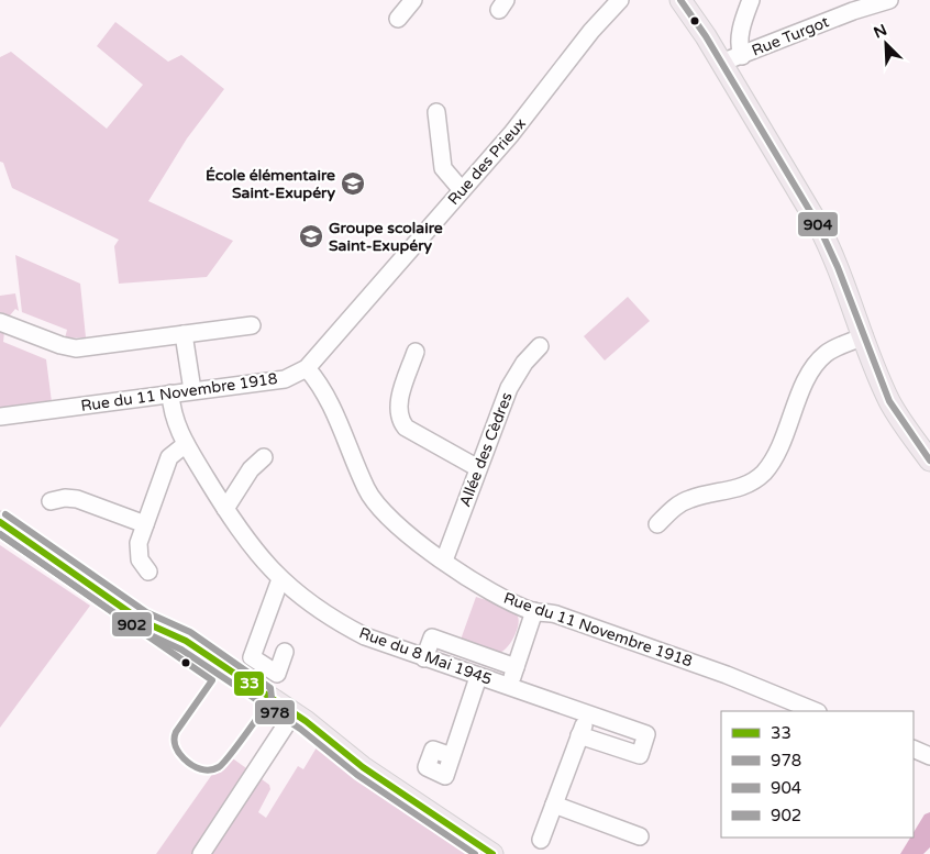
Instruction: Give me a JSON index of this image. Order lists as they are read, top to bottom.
{
  "streets": {
    "street": [
      "Rue Turgot",
      "Rue des Prieux",
      "Rue du 11 Novembre 1918",
      "Allée des Cèdres",
      "Rue du 8 Mai 1945"
    ]
  },
  "crossings": [
    ["Rue des Prieux", "Rue du 11 Novembre 1918"],
    ["Rue du 11 Novembre 1918", "Allée des Cèdres"],
    ["Rue du 11 Novembre 1918", "Rue du 8 Mai 1945"]
  ],
  "places": {
    "school or university": ["École élémentaire Saint-Exupéry", "Groupe scolaire Saint-Exupéry"]
  },
  "lines": [
    "transit line 904",
    "transit line 902",
    "transit line 33",
    "transit line 978"
  ],
  "legend": [
    "33",
    "978",
    "904",
    "902"
  ],
  "north": "top left"
}
